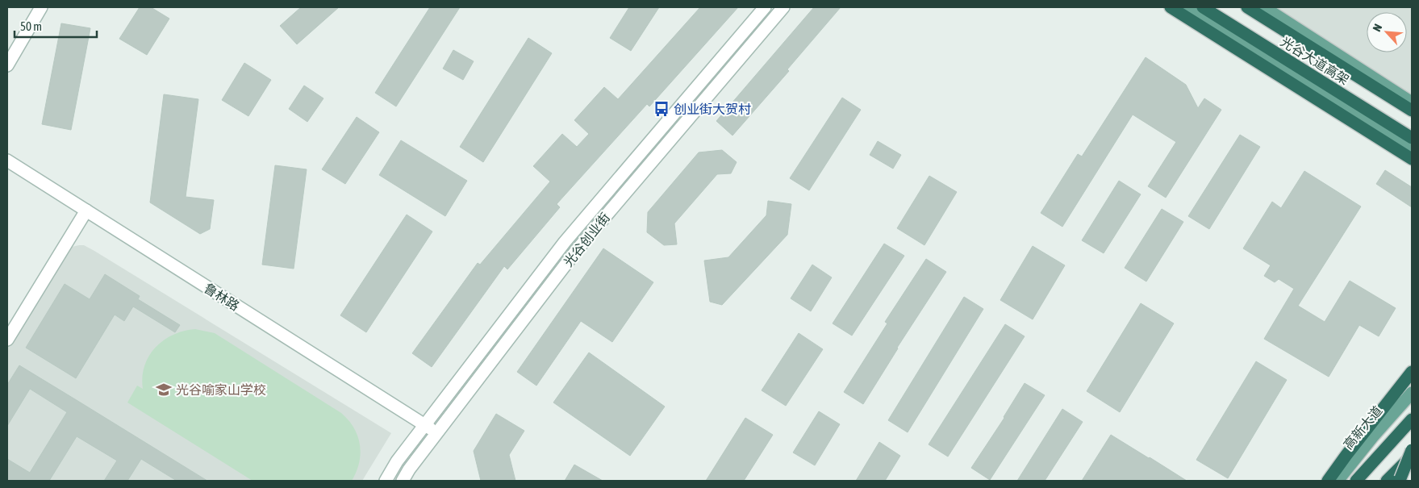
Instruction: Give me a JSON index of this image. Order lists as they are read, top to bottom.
{
  "streets": {
    "highway": ["光谷大道高架"],
    "main road": ["光谷创业街", "鲁林路", "高新大道"]
  },
  "crossings": [
    ["光谷创业街", "鲁林路"]
  ],
  "places": {
    "bus stop": ["创业街大贺村"],
    "school or university": ["光谷喻家山学校"]
  },
  "scale_bar": "50 m",
  "north": "top left"
}
